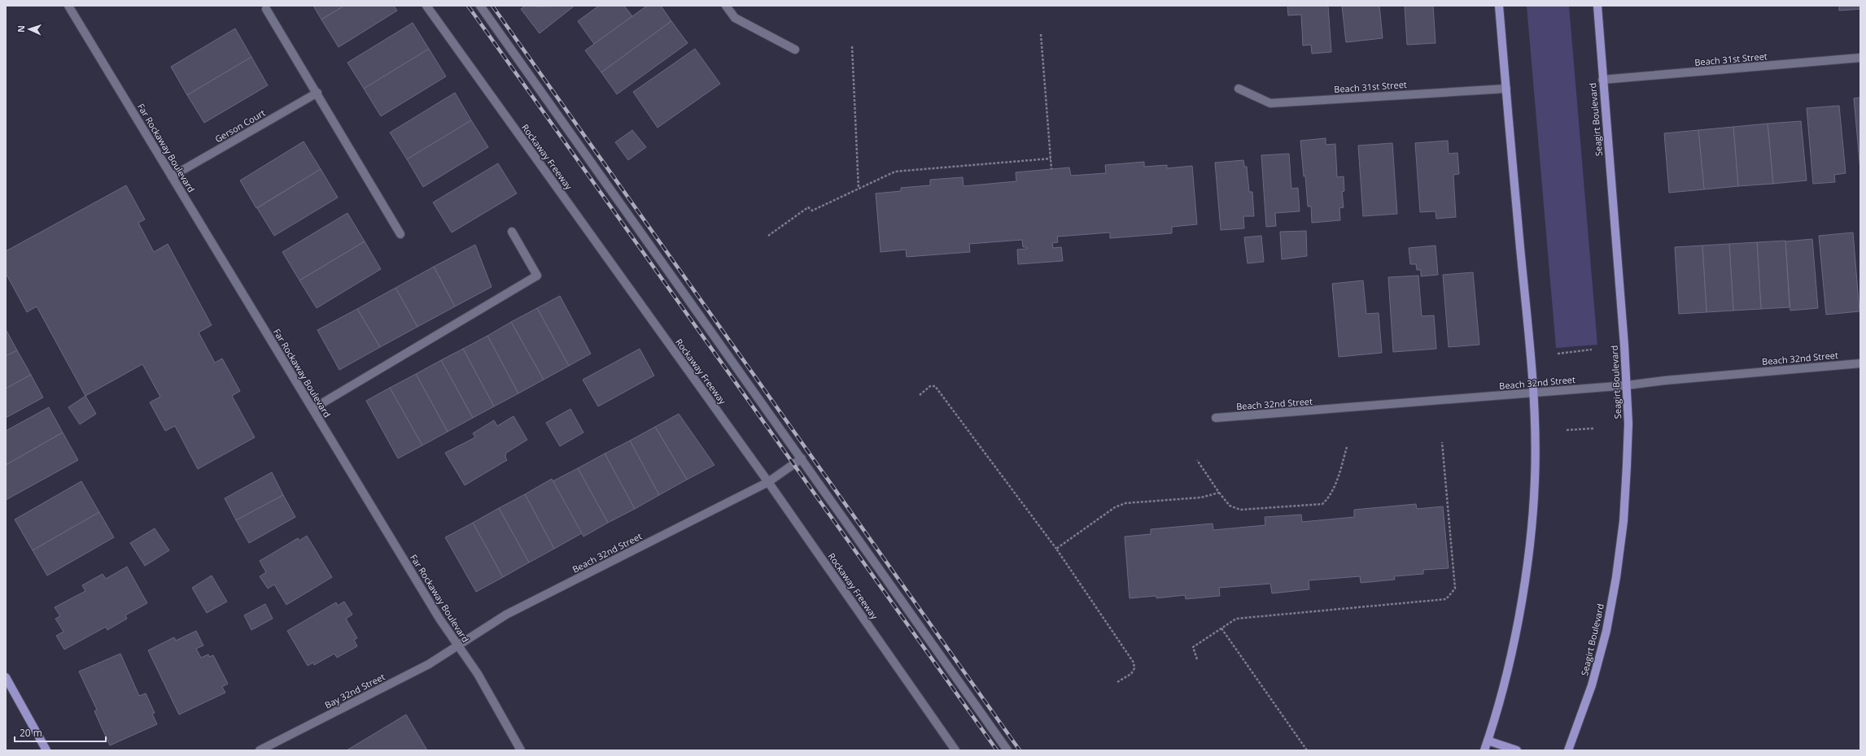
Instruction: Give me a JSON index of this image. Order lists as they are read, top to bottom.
{
  "streets": {
    "main road": ["Seagirt Boulevard"],
    "street": [
      "Beach 31st Street",
      "Gerson Court",
      "Far Rockaway Boulevard",
      "Rockaway Freeway",
      "Beach 32nd Street",
      "Bay 32nd Street"
    ]
  },
  "crossings": [
    ["Beach 31st Street", "Seagirt Boulevard"],
    ["Seagirt Boulevard", "Beach 32nd Street"],
    ["Gerson Court", "Far Rockaway Boulevard"],
    ["Far Rockaway Boulevard", "Beach 32nd Street"],
    ["Far Rockaway Boulevard", "Bay 32nd Street"],
    ["Rockaway Freeway", "Beach 32nd Street"],
    ["Beach 32nd Street", "Bay 32nd Street"]
  ],
  "scale_bar": "20 m",
  "north": "left"
}
